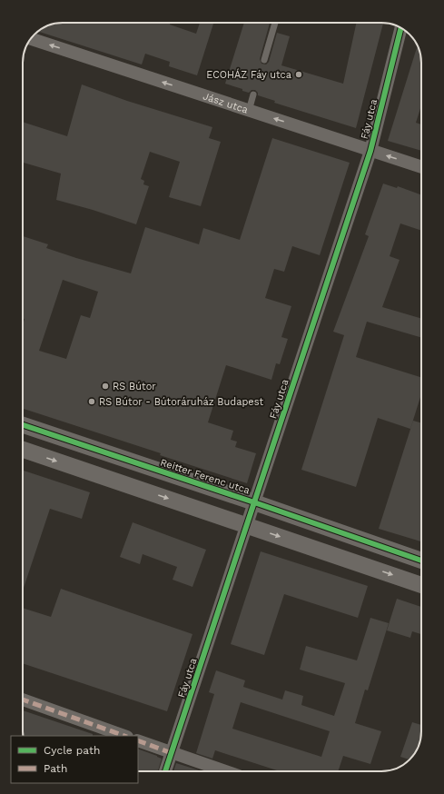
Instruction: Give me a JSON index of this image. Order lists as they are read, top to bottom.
{
  "streets": {
    "street": ["Jász utca", "Fáy utca", "Reitter Ferenc utca"]
  },
  "crossings": [
    ["Jász utca", "Fáy utca"],
    ["Fáy utca", "Reitter Ferenc utca"]
  ],
  "one_way": ["Jász utca"],
  "places": ["ECOHÁZ Fáy utca", "RS Bútor", "RS Bútor - Bútoráruház Budapest"],
  "legend": ["Cycle path", "Path"]
}
